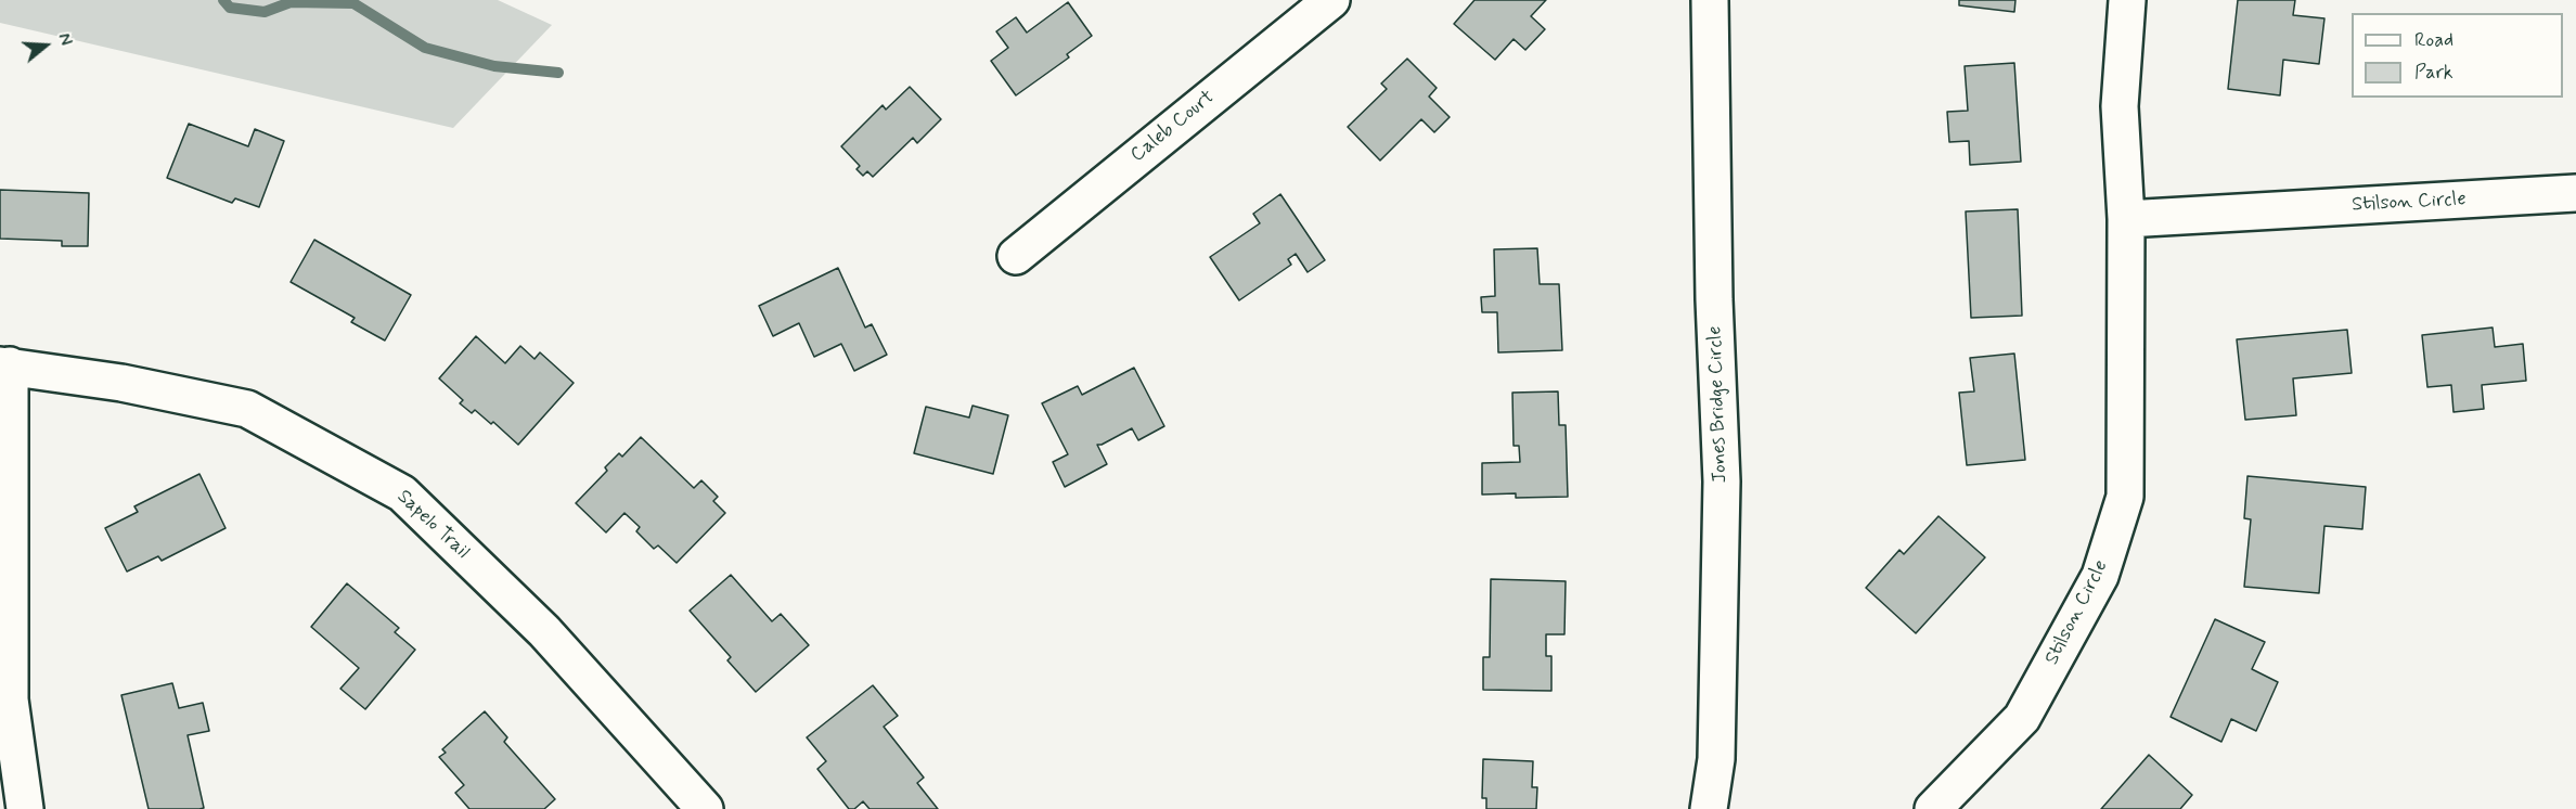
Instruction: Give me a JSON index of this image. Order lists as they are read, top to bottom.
{
  "streets": {
    "street": [
      "Caleb Court",
      "Stilson Circle",
      "Jones Bridge Circle",
      "Sapelo Trail"
    ]
  },
  "legend": ["Road", "Park"],
  "north": "right"
}
